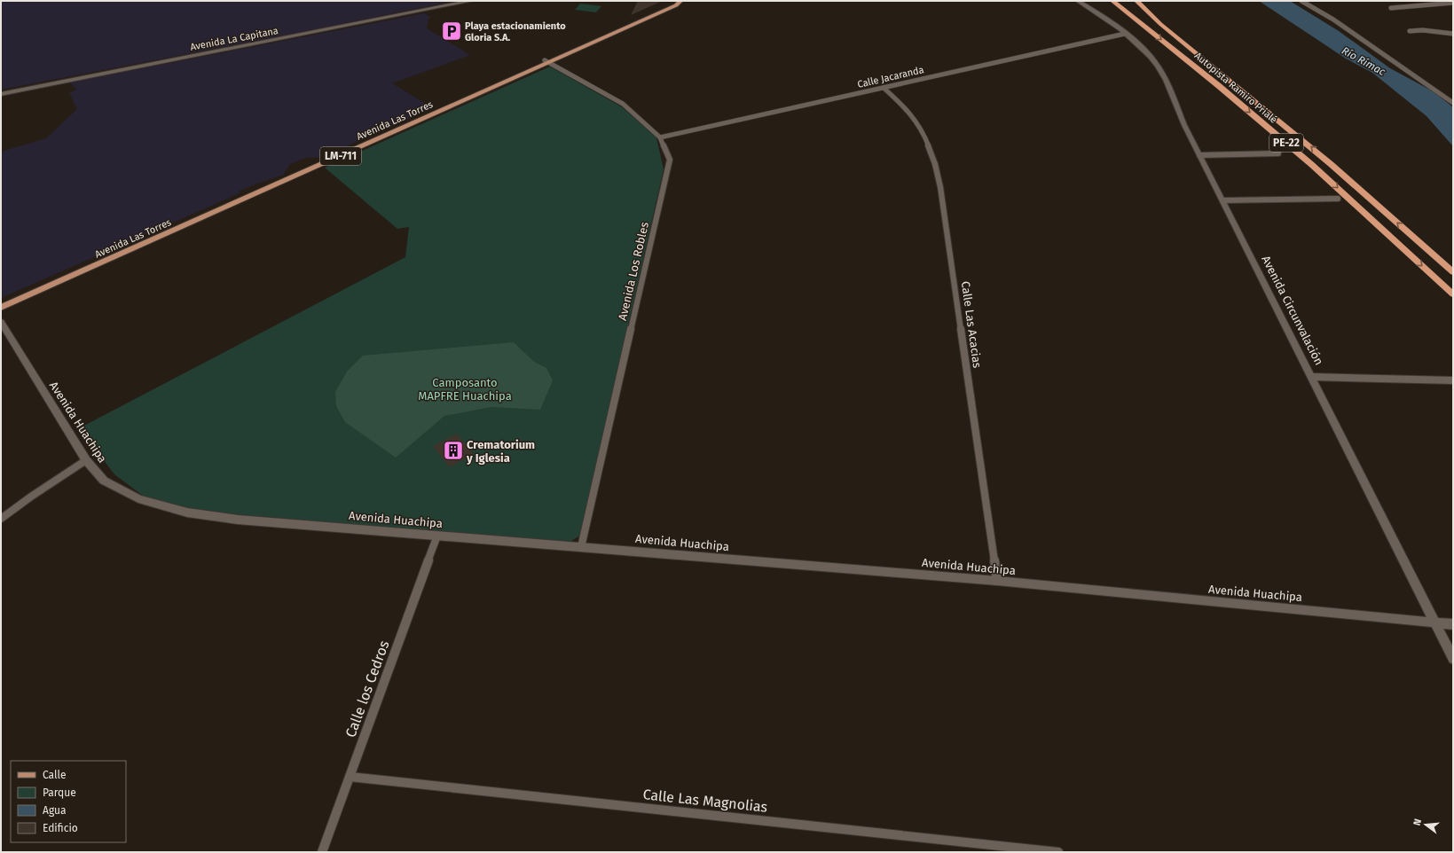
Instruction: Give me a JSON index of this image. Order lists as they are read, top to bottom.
{
  "streets": {
    "highway": ["Autopista Ramiro Prialé", "PE-22"],
    "main road": ["Avenida Las Torres", "LM-711"],
    "street": [
      "Avenida La Capitana",
      "Calle Jacaranda",
      "Avenida Los Robles",
      "Avenida Circunvalación",
      "Calle Las Acacias",
      "Avenida Huachipa",
      "Calle los Cedros",
      "Calle Las Magnolias"
    ]
  },
  "crossings": [
    ["Calle Jacaranda", "Avenida Los Robles"],
    ["Calle Jacaranda", "Avenida Circunvalación"],
    ["Calle Jacaranda", "Calle Las Acacias"],
    ["Avenida Las Torres", "Avenida Los Robles"],
    ["Avenida Los Robles", "Avenida Huachipa"],
    ["Avenida Circunvalación", "Avenida Huachipa"],
    ["Calle Las Acacias", "Avenida Huachipa"],
    ["Avenida Huachipa", "Calle los Cedros"],
    ["Calle los Cedros", "Calle Las Magnolias"]
  ],
  "water": ["Río Rímac"],
  "parks": ["Camposanto MAPFRE Huachipa"],
  "places": {
    "parking": ["Playa estacionamiento Gloria S.A."],
    "building": ["Crematorium y Iglesia"]
  },
  "legend": [
    "Calle",
    "Parque",
    "Agua",
    "Edificio"
  ],
  "north": "left"
}
